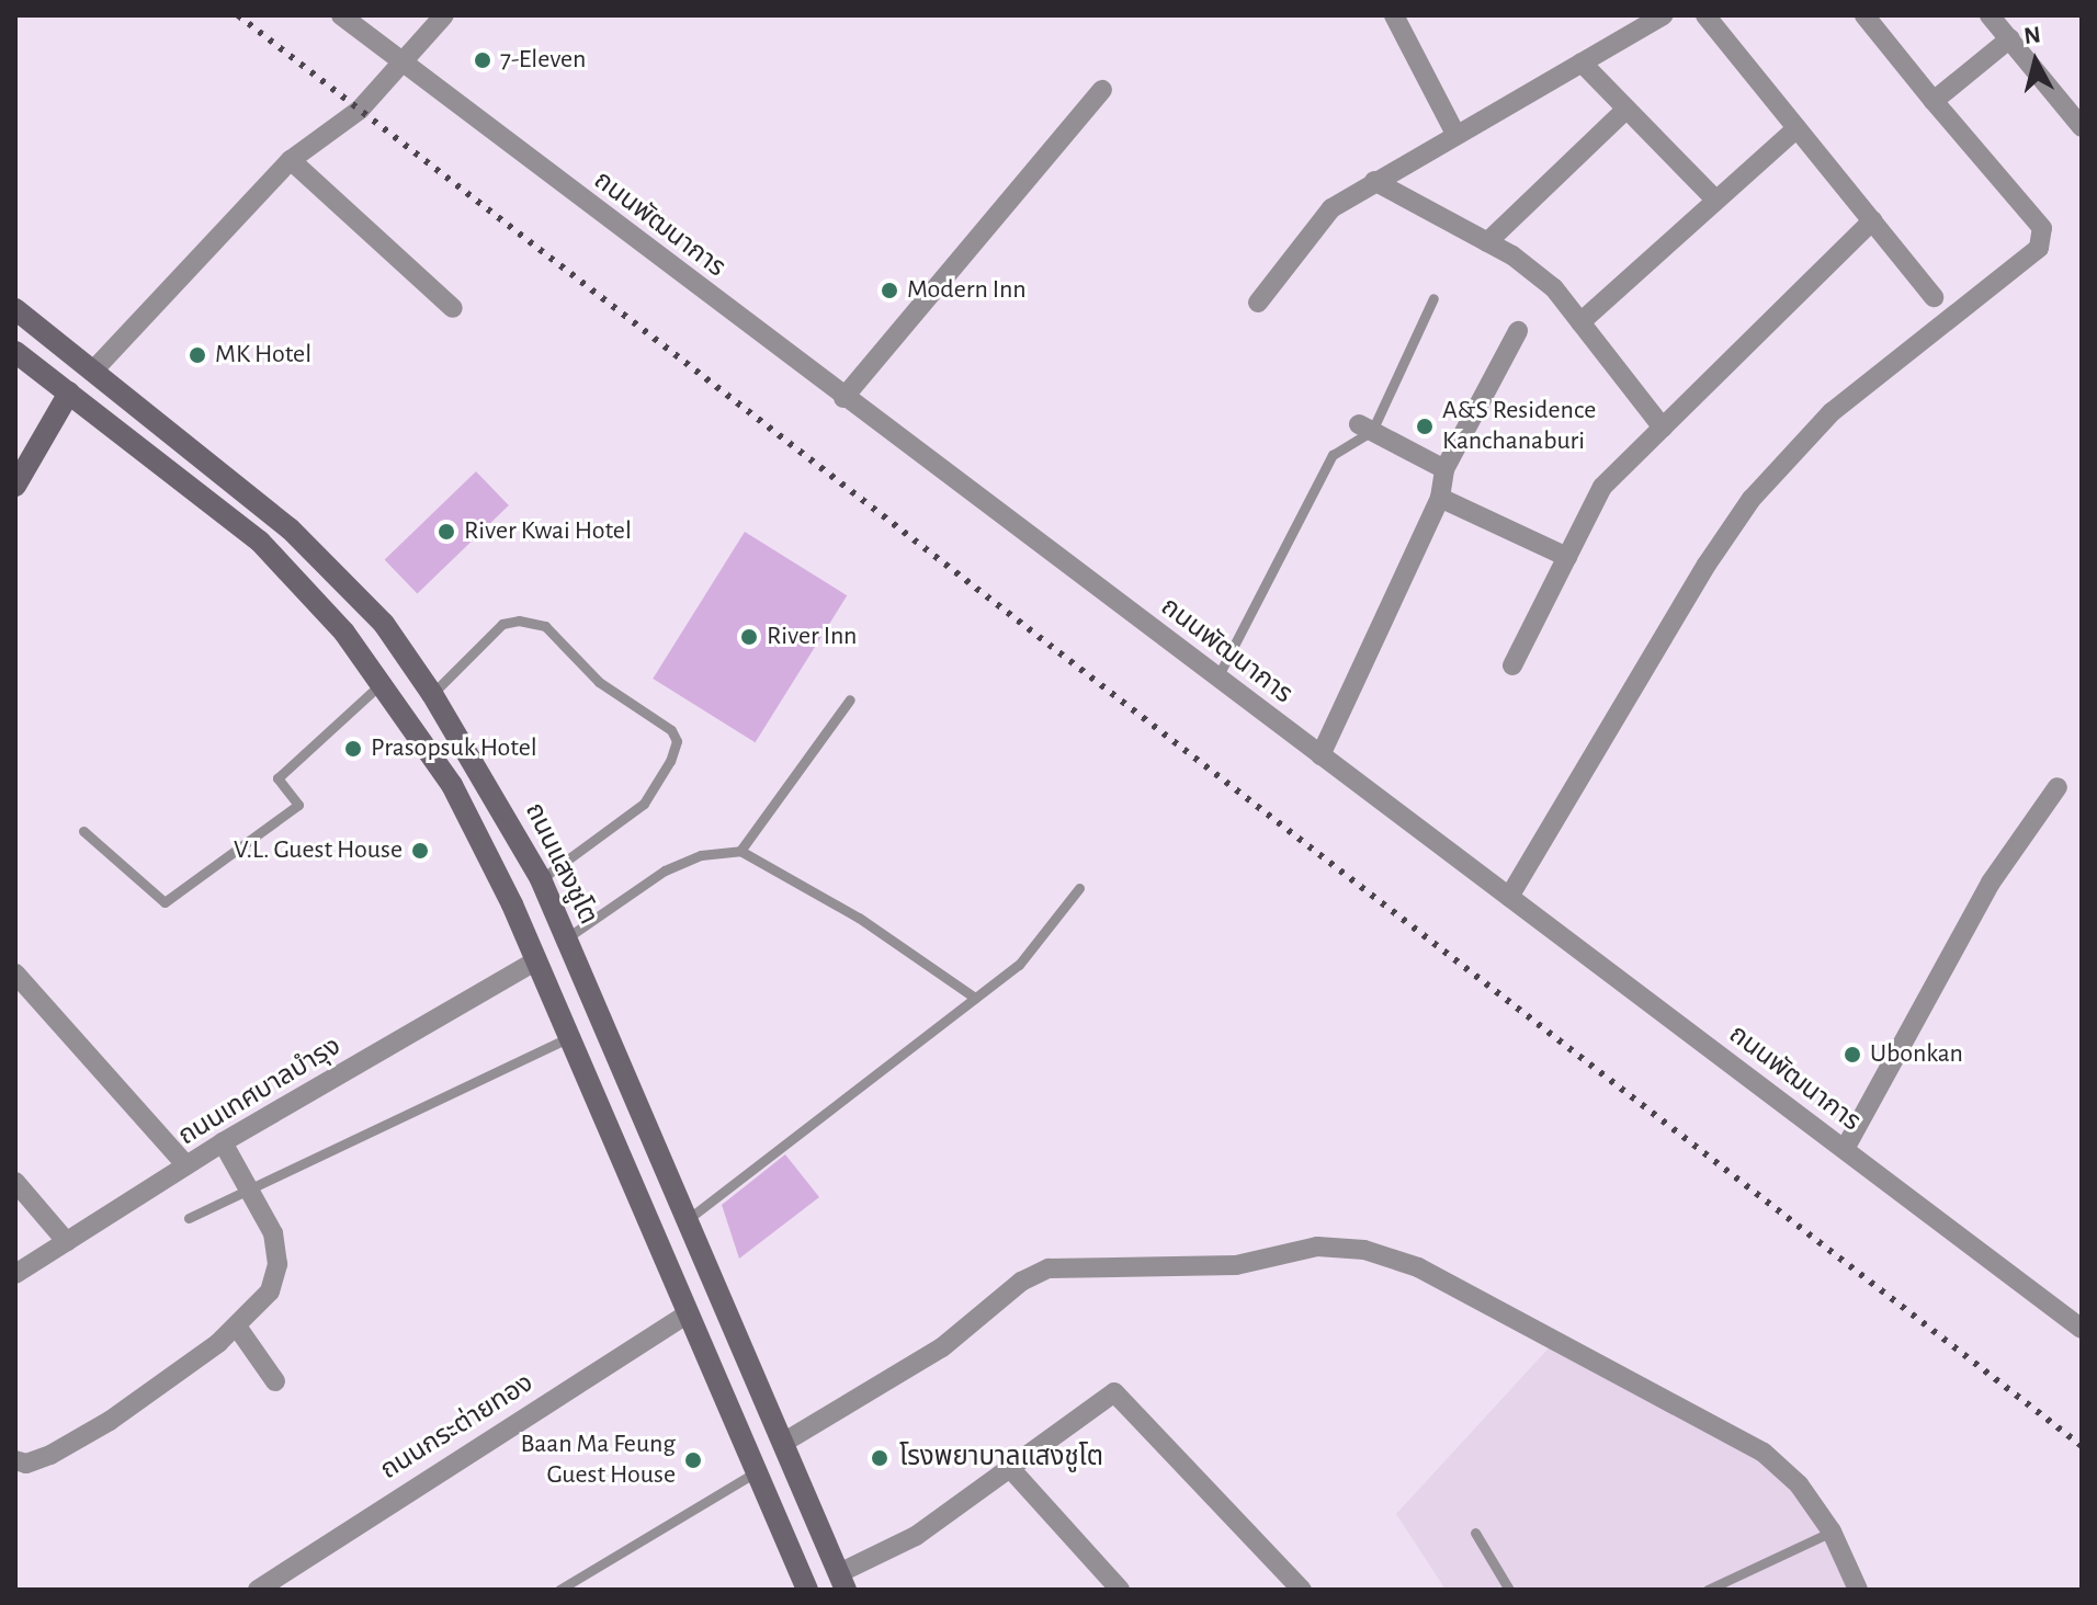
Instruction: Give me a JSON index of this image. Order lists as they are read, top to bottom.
{
  "streets": {
    "main road": ["ถนนแสงชูโต"],
    "street": ["ถนนพัฒนาการ", "ถนนเทศบาลบำรุง", "ถนนกระต่ายทอง"]
  },
  "places": [
    "7-Eleven",
    "Modern Inn",
    "MK Hotel",
    "A&S Residence Kanchanaburi",
    "River Kwai Hotel",
    "River Inn",
    "Prasopsuk Hotel",
    "V.L. Guest House",
    "Ubonkan",
    "โรงพยาบาลแสงชูโต",
    "Baan Ma Feung Guest House"
  ],
  "north": "top"
}
